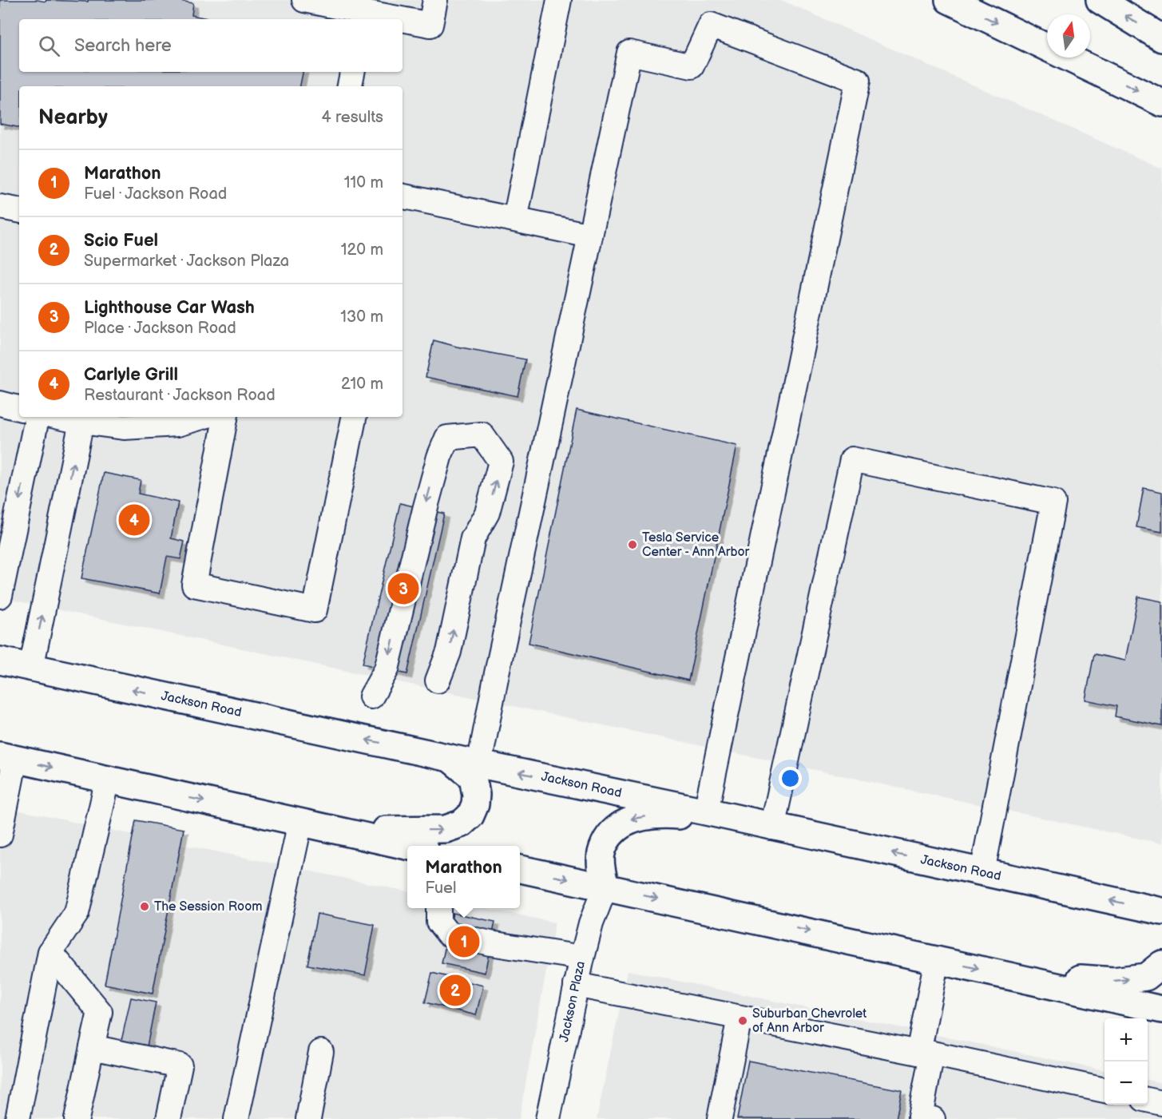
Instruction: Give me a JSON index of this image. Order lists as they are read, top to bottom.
{
  "streets": {
    "main road": ["Jackson Road"],
    "street": ["Jackson Plaza"]
  },
  "places": ["Tesla Service Center - Ann Arbor", "The Session Room", "Suburban Chevrolet of Ann Arbor"],
  "north": "top",
  "page": {
    "search": "Search here",
    "heading": ["Nearby", "4 results"],
    "list": [
      {
        "mark": "1",
        "name": "Marathon",
        "note": "Fuel · Jackson Road",
        "value": "110 m"
      },
      {
        "mark": "2",
        "name": "Scio Fuel",
        "note": "Supermarket · Jackson Plaza",
        "value": "120 m"
      },
      {
        "mark": "3",
        "name": "Lighthouse Car Wash",
        "note": "Place · Jackson Road",
        "value": "130 m"
      },
      {
        "mark": "4",
        "name": "Carlyle Grill",
        "note": "Restaurant · Jackson Road",
        "value": "210 m"
      }
    ],
    "pins": [
      "4",
      "3",
      "1",
      "2"
    ],
    "popup": ["Marathon", "Fuel"],
    "map_buttons": ["+", "−"]
  }
}
